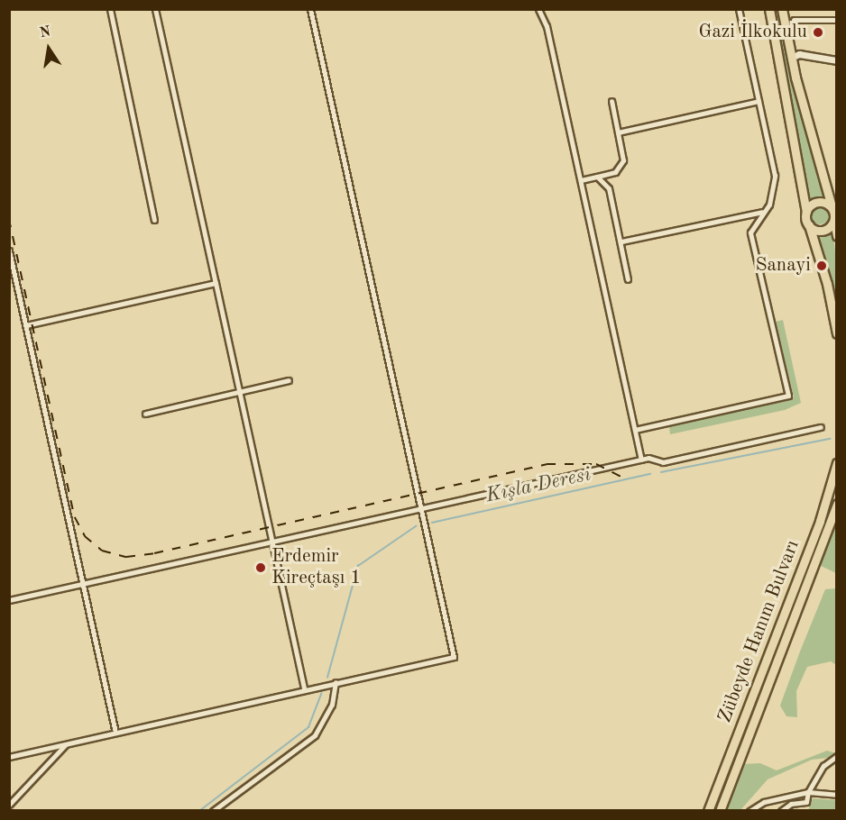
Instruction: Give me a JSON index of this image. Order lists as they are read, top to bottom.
{
  "streets": {
    "highway": ["Zübeyde Hanım Bulvarı"]
  },
  "water": ["Kışla Deresi"],
  "places": ["Gazi İlkokulu", "Sanayi", "Erdemir Kireçtaşı 1"],
  "north": "top"
}
